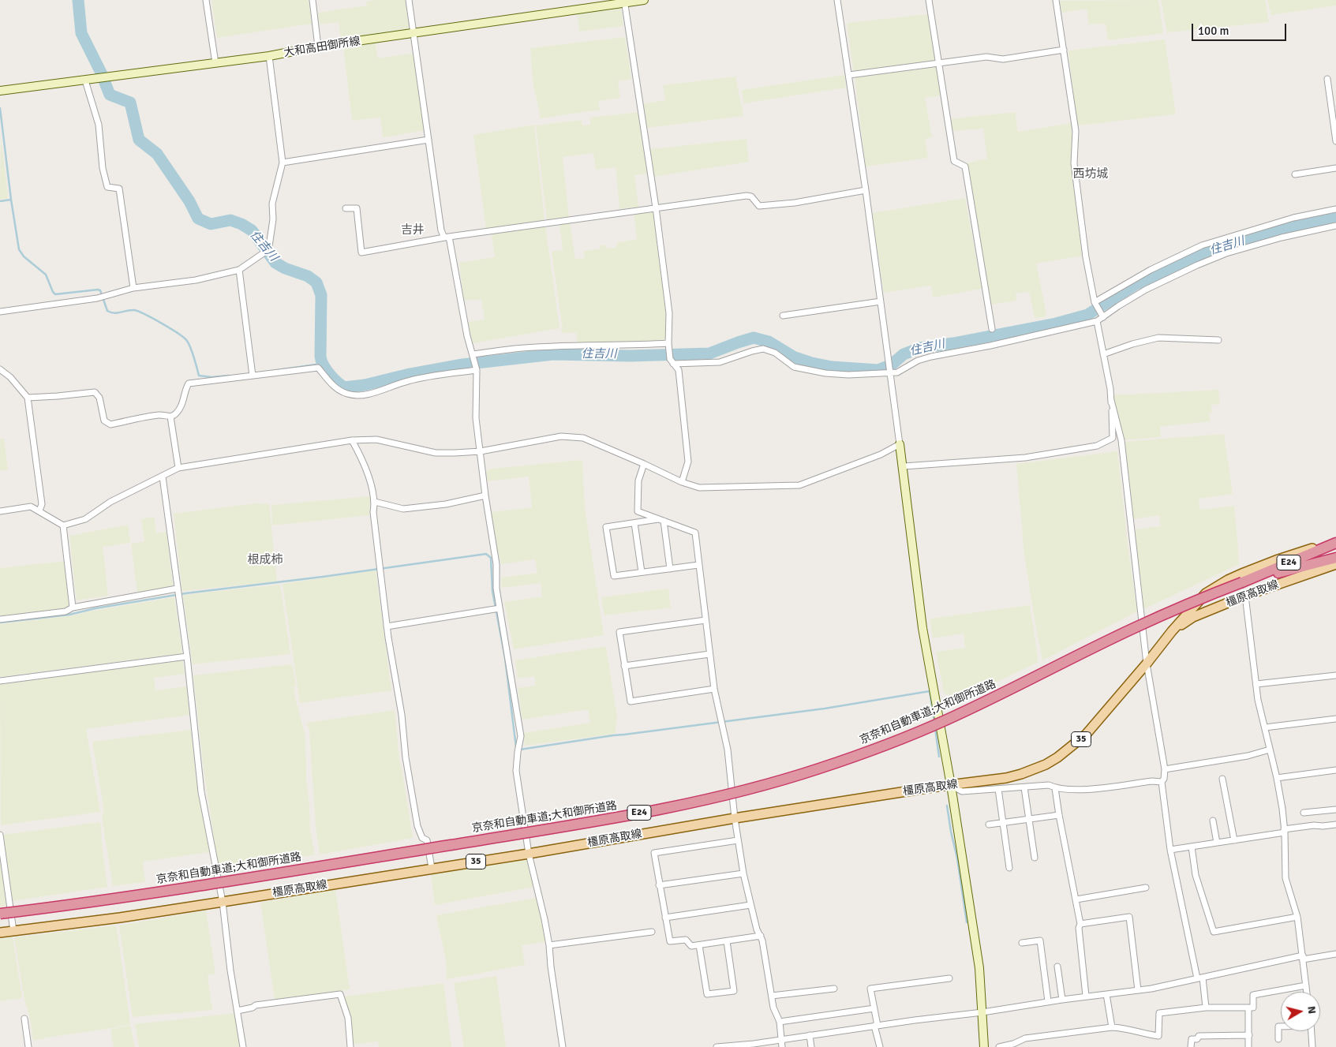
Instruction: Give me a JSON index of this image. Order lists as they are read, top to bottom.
{
  "streets": {
    "highway": ["E24", "京奈和自動車道;大和御所道路"],
    "main road": ["大和高田御所線", "橿原高取線", "35"]
  },
  "crossings": [
    ["E24", "橿原高取線"],
    ["E24", "京奈和自動車道;大和御所道路"]
  ],
  "districts": ["西坊城", "吉井", "根成柿"],
  "water": ["住吉川"],
  "scale_bar": "100 m",
  "north": "right"
}
